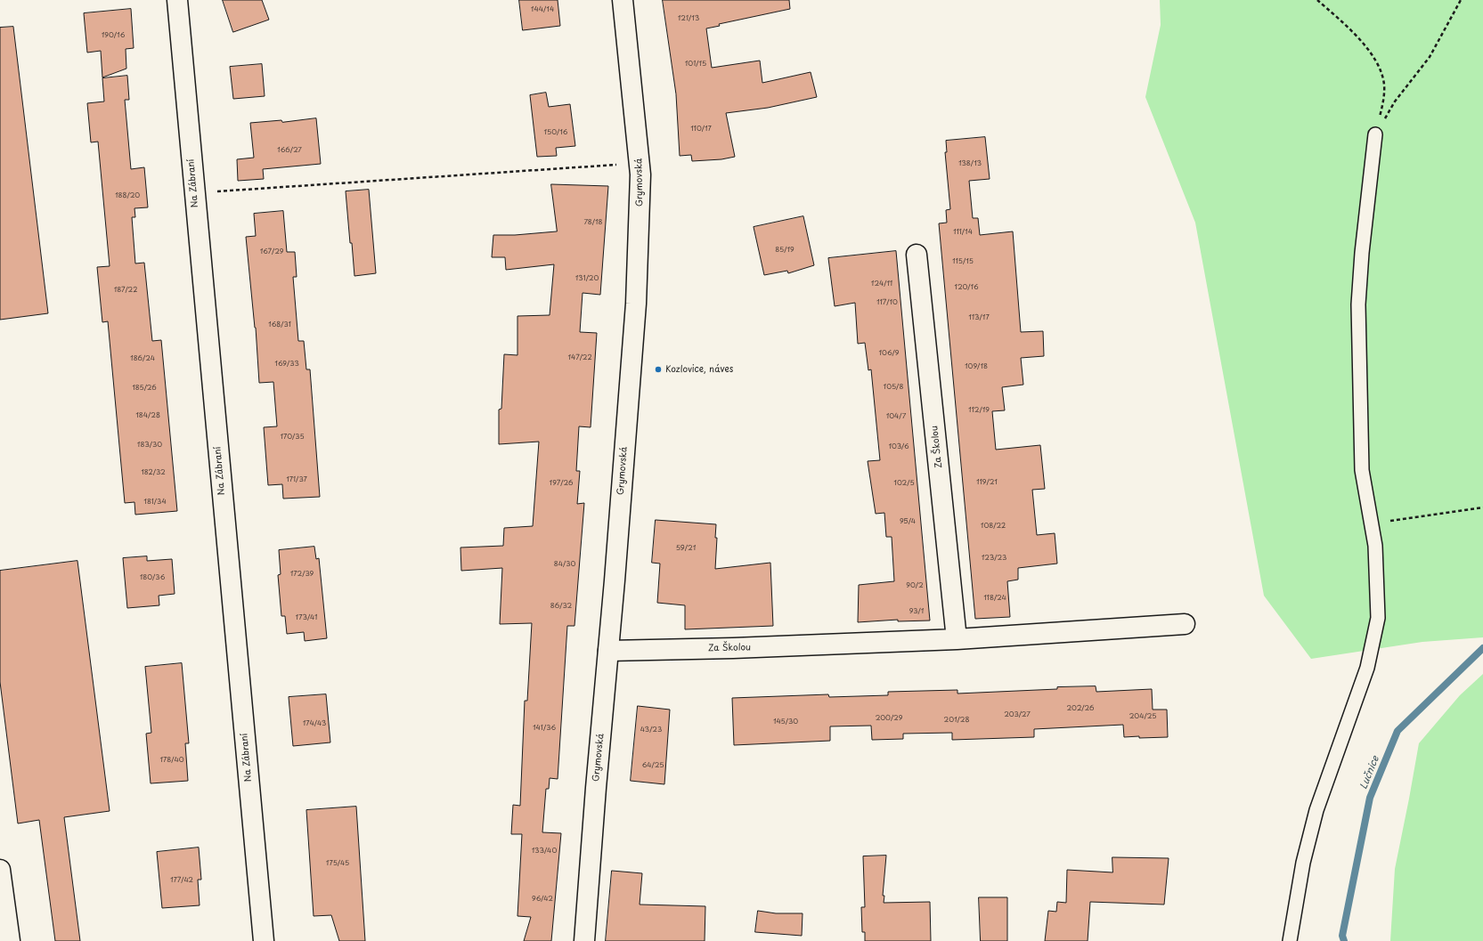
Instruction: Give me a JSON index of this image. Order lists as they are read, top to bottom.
{
  "streets": {
    "street": ["Grymovská", "Na Zábraní", "Za Školou"]
  },
  "crossings": [
    ["Grymovská", "Za Školou"]
  ],
  "water": ["Lučnice"],
  "places": ["Kozlovice, náves"],
  "house_numbers": [
    "144/14",
    "121/13",
    "190/16",
    "101/15",
    "110/17",
    "150/16",
    "166/27",
    "138/13",
    "188/20",
    "78/18",
    "111/14",
    "85/19",
    "167/29",
    "115/15",
    "131/20",
    "124/11",
    "120/16",
    "187/22",
    "117/10",
    "113/17",
    "168/31",
    "106/9",
    "147/22",
    "186/24",
    "169/33",
    "109/18",
    "105/8",
    "185/26",
    "112/19",
    "184/28",
    "104/7",
    "170/35",
    "183/30",
    "103/6",
    "182/32",
    "171/37",
    "119/21",
    "197/26",
    "102/5",
    "181/34",
    "95/4",
    "108/22",
    "59/21",
    "123/23",
    "84/30",
    "172/39",
    "180/36",
    "90/2",
    "118/24",
    "86/32",
    "93/1",
    "173/41",
    "202/26",
    "203/27",
    "204/25",
    "200/29",
    "201/28",
    "145/30",
    "174/43",
    "141/36",
    "43/23",
    "178/40",
    "64/25",
    "133/40",
    "175/45",
    "177/42",
    "96/42"
  ]
}
